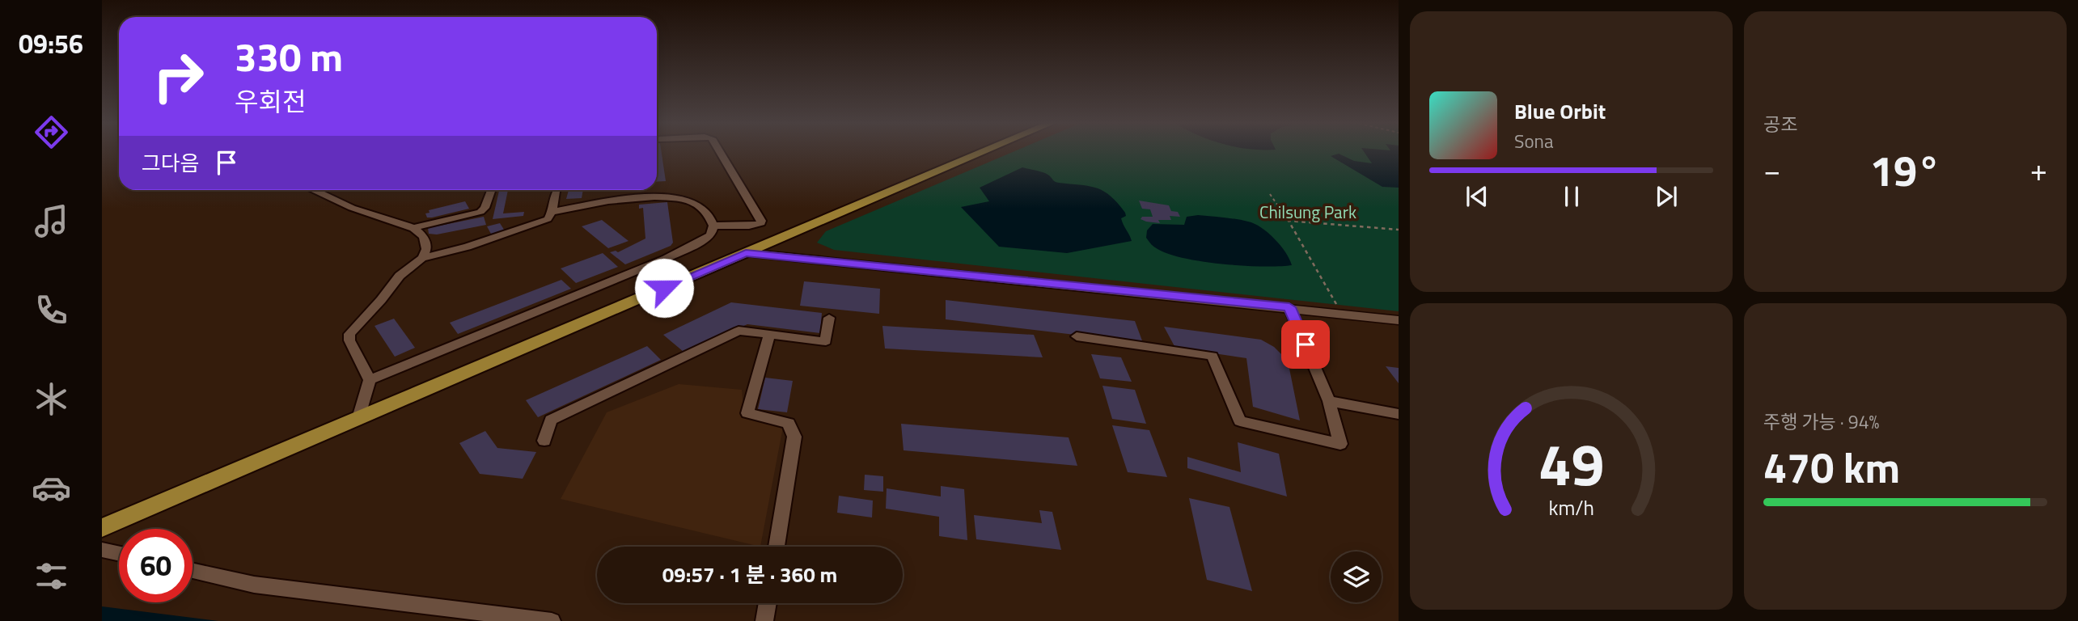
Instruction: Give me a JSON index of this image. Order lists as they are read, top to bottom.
{
  "parks": ["Chilsung Park"],
  "page": {
    "tabs": "09:56",
    "tile": [
      "공조",
      ["주행 가능 · 94%", "470 km"]
    ],
    "turn": ["330 m", "우회전"],
    "song": ["Blue Orbit", "Sona"],
    "then": "그다음",
    "heat": ["−", "19°", "+"],
    "limit": "60",
    "trip": "09:57 · 1 분 · 360 m",
    "gauge": ["49", "km/h"]
  }
}
